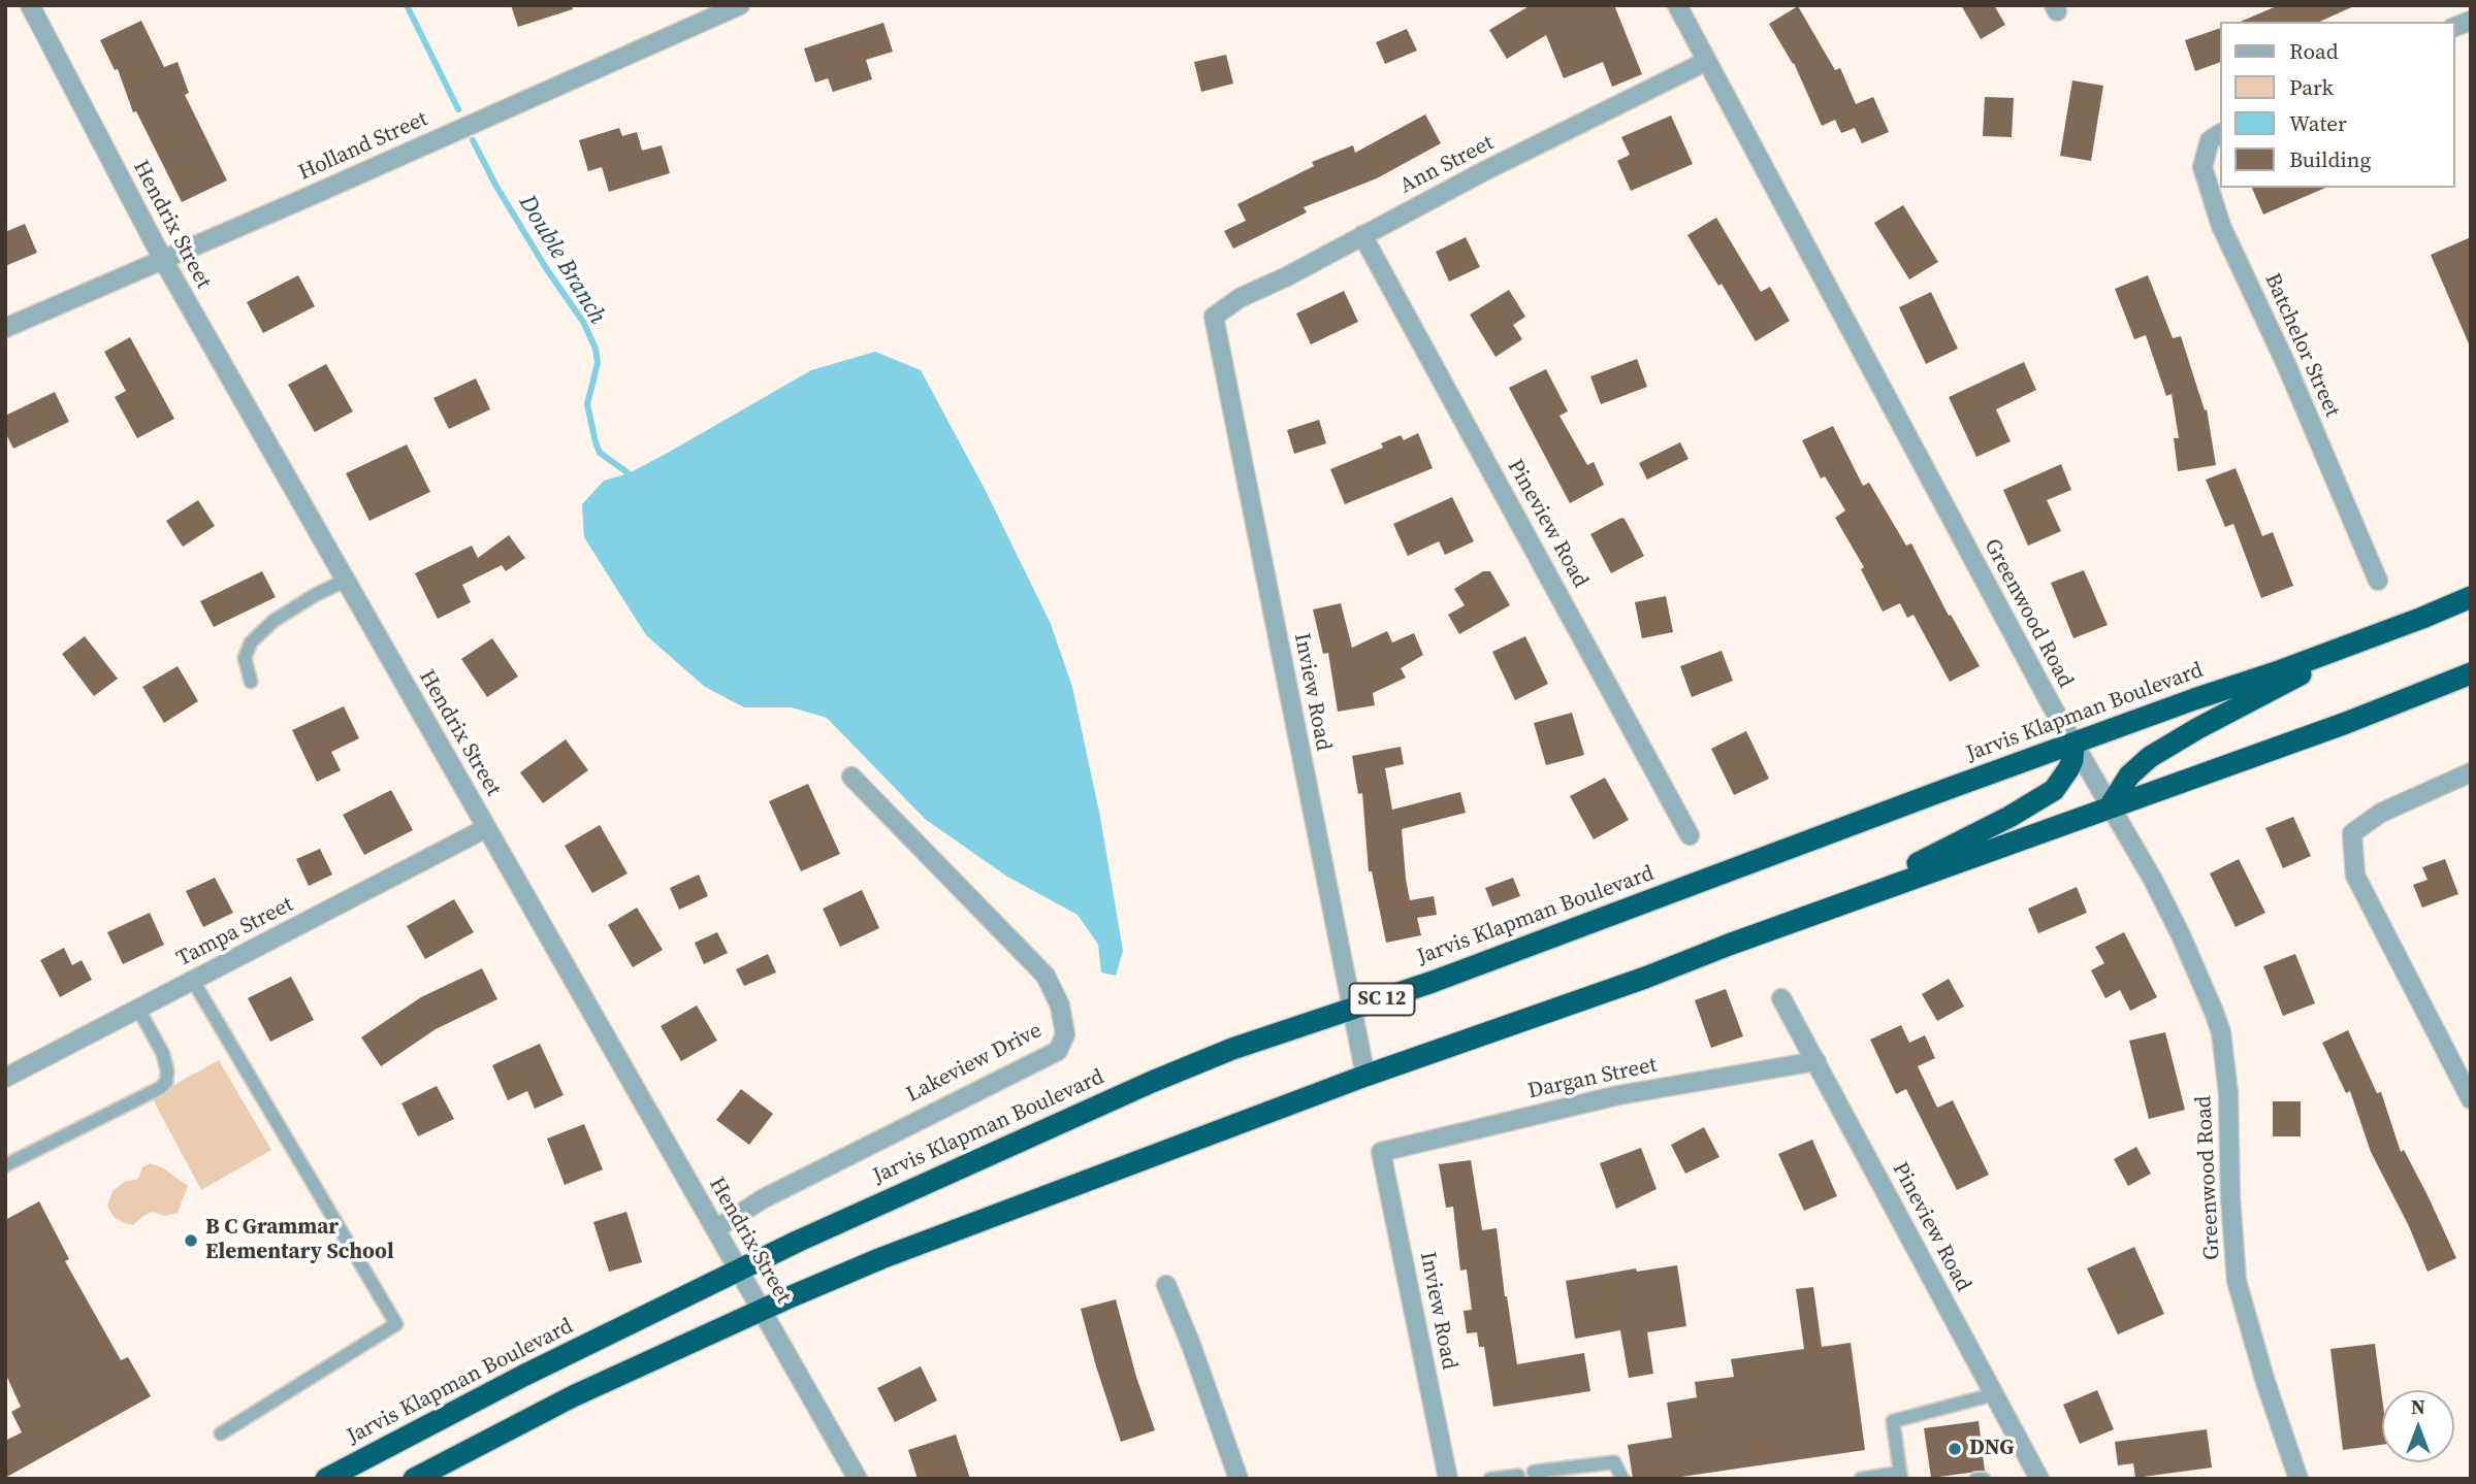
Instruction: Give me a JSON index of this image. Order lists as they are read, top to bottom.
{
  "streets": {
    "highway": ["Jarvis Klapman Boulevard", "SC 12"],
    "street": [
      "Holland Street",
      "Ann Street",
      "Hendrix Street",
      "Batchelor Street",
      "Pineview Road",
      "Greenwood Road",
      "Inview Road",
      "Tampa Street",
      "Lakeview Drive",
      "Dargan Street"
    ]
  },
  "crossings": [
    ["Holland Street", "Hendrix Street"],
    ["Ann Street", "Pineview Road"],
    ["Ann Street", "Greenwood Road"],
    ["Ann Street", "Inview Road"],
    ["Hendrix Street", "Jarvis Klapman Boulevard"],
    ["Hendrix Street", "Tampa Street"],
    ["Hendrix Street", "Lakeview Drive"],
    ["Pineview Road", "Dargan Street"],
    ["Greenwood Road", "Jarvis Klapman Boulevard"],
    ["Inview Road", "Jarvis Klapman Boulevard"],
    ["Inview Road", "Dargan Street"]
  ],
  "water": ["Double Branch"],
  "places": ["B C Grammar Elementary School", "DNG"],
  "legend": [
    "Road",
    "Park",
    "Water",
    "Building"
  ],
  "north": "top"
}
